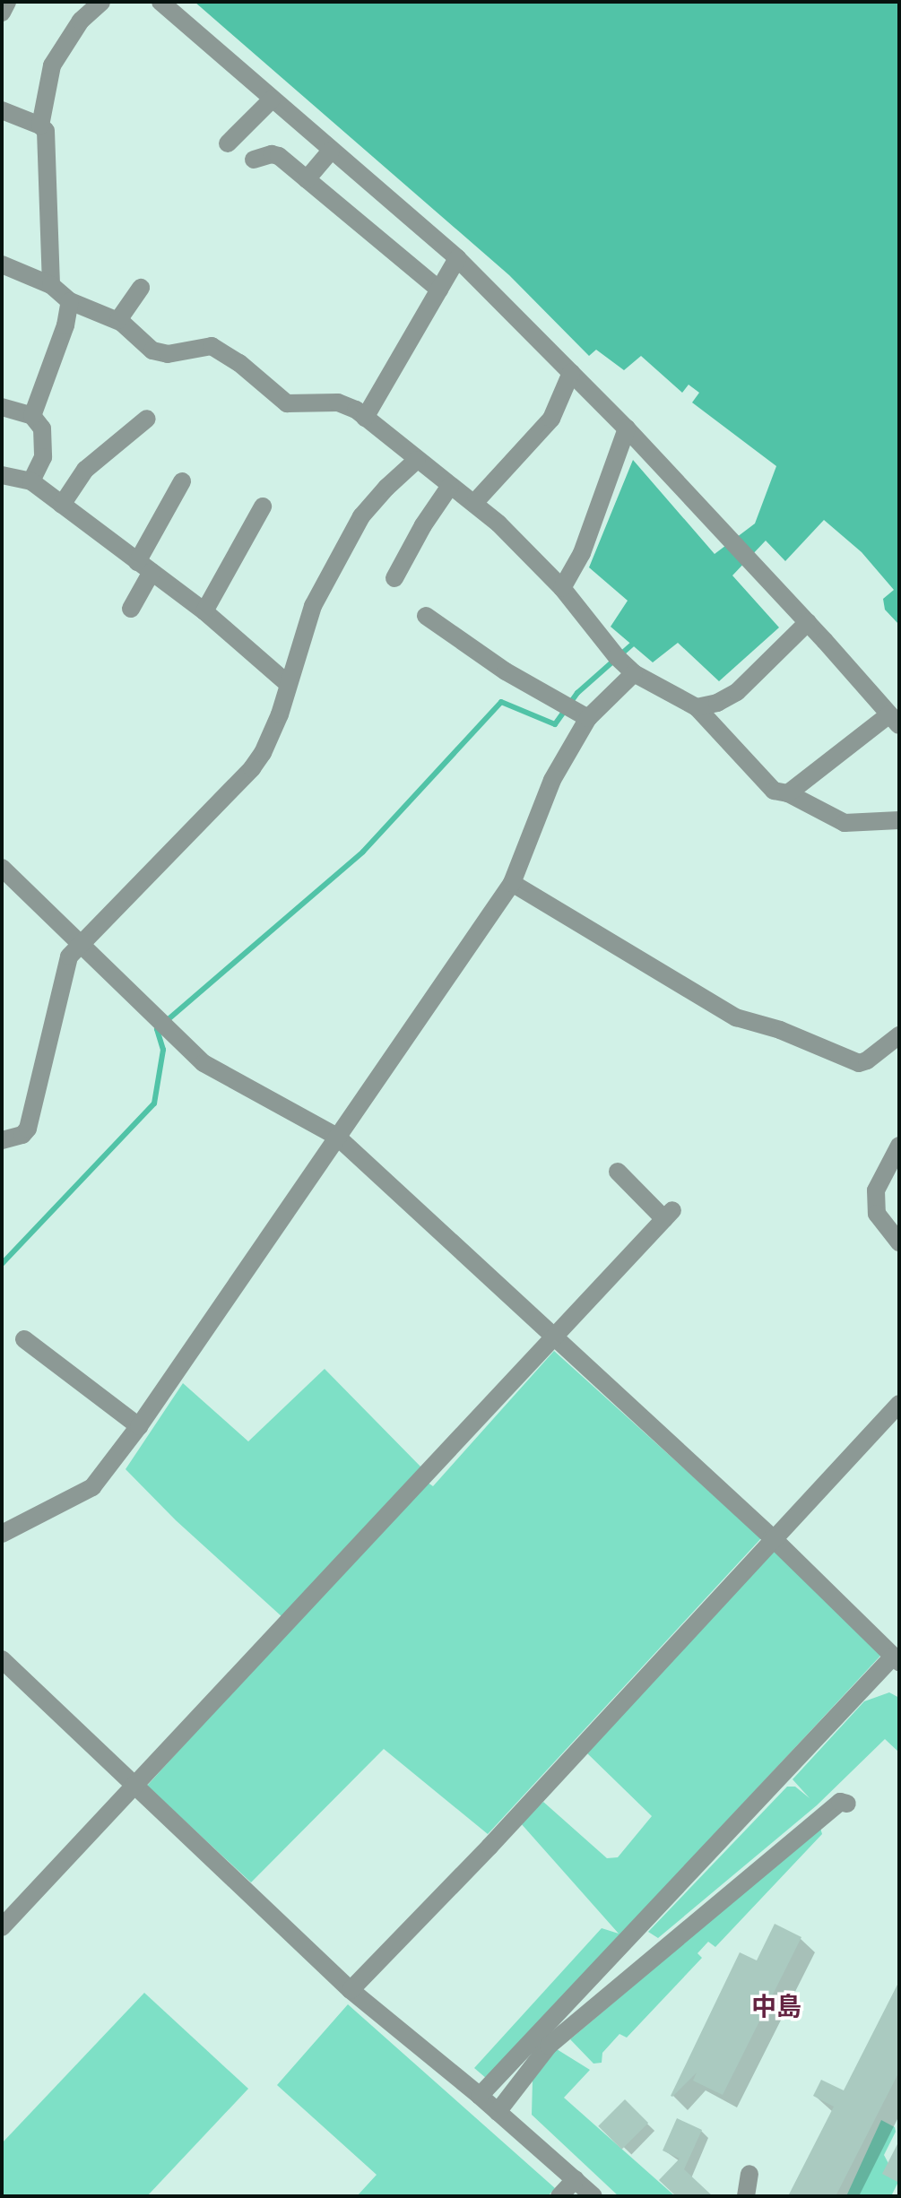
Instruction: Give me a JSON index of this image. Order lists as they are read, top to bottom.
{
  "districts": ["中島"]
}
